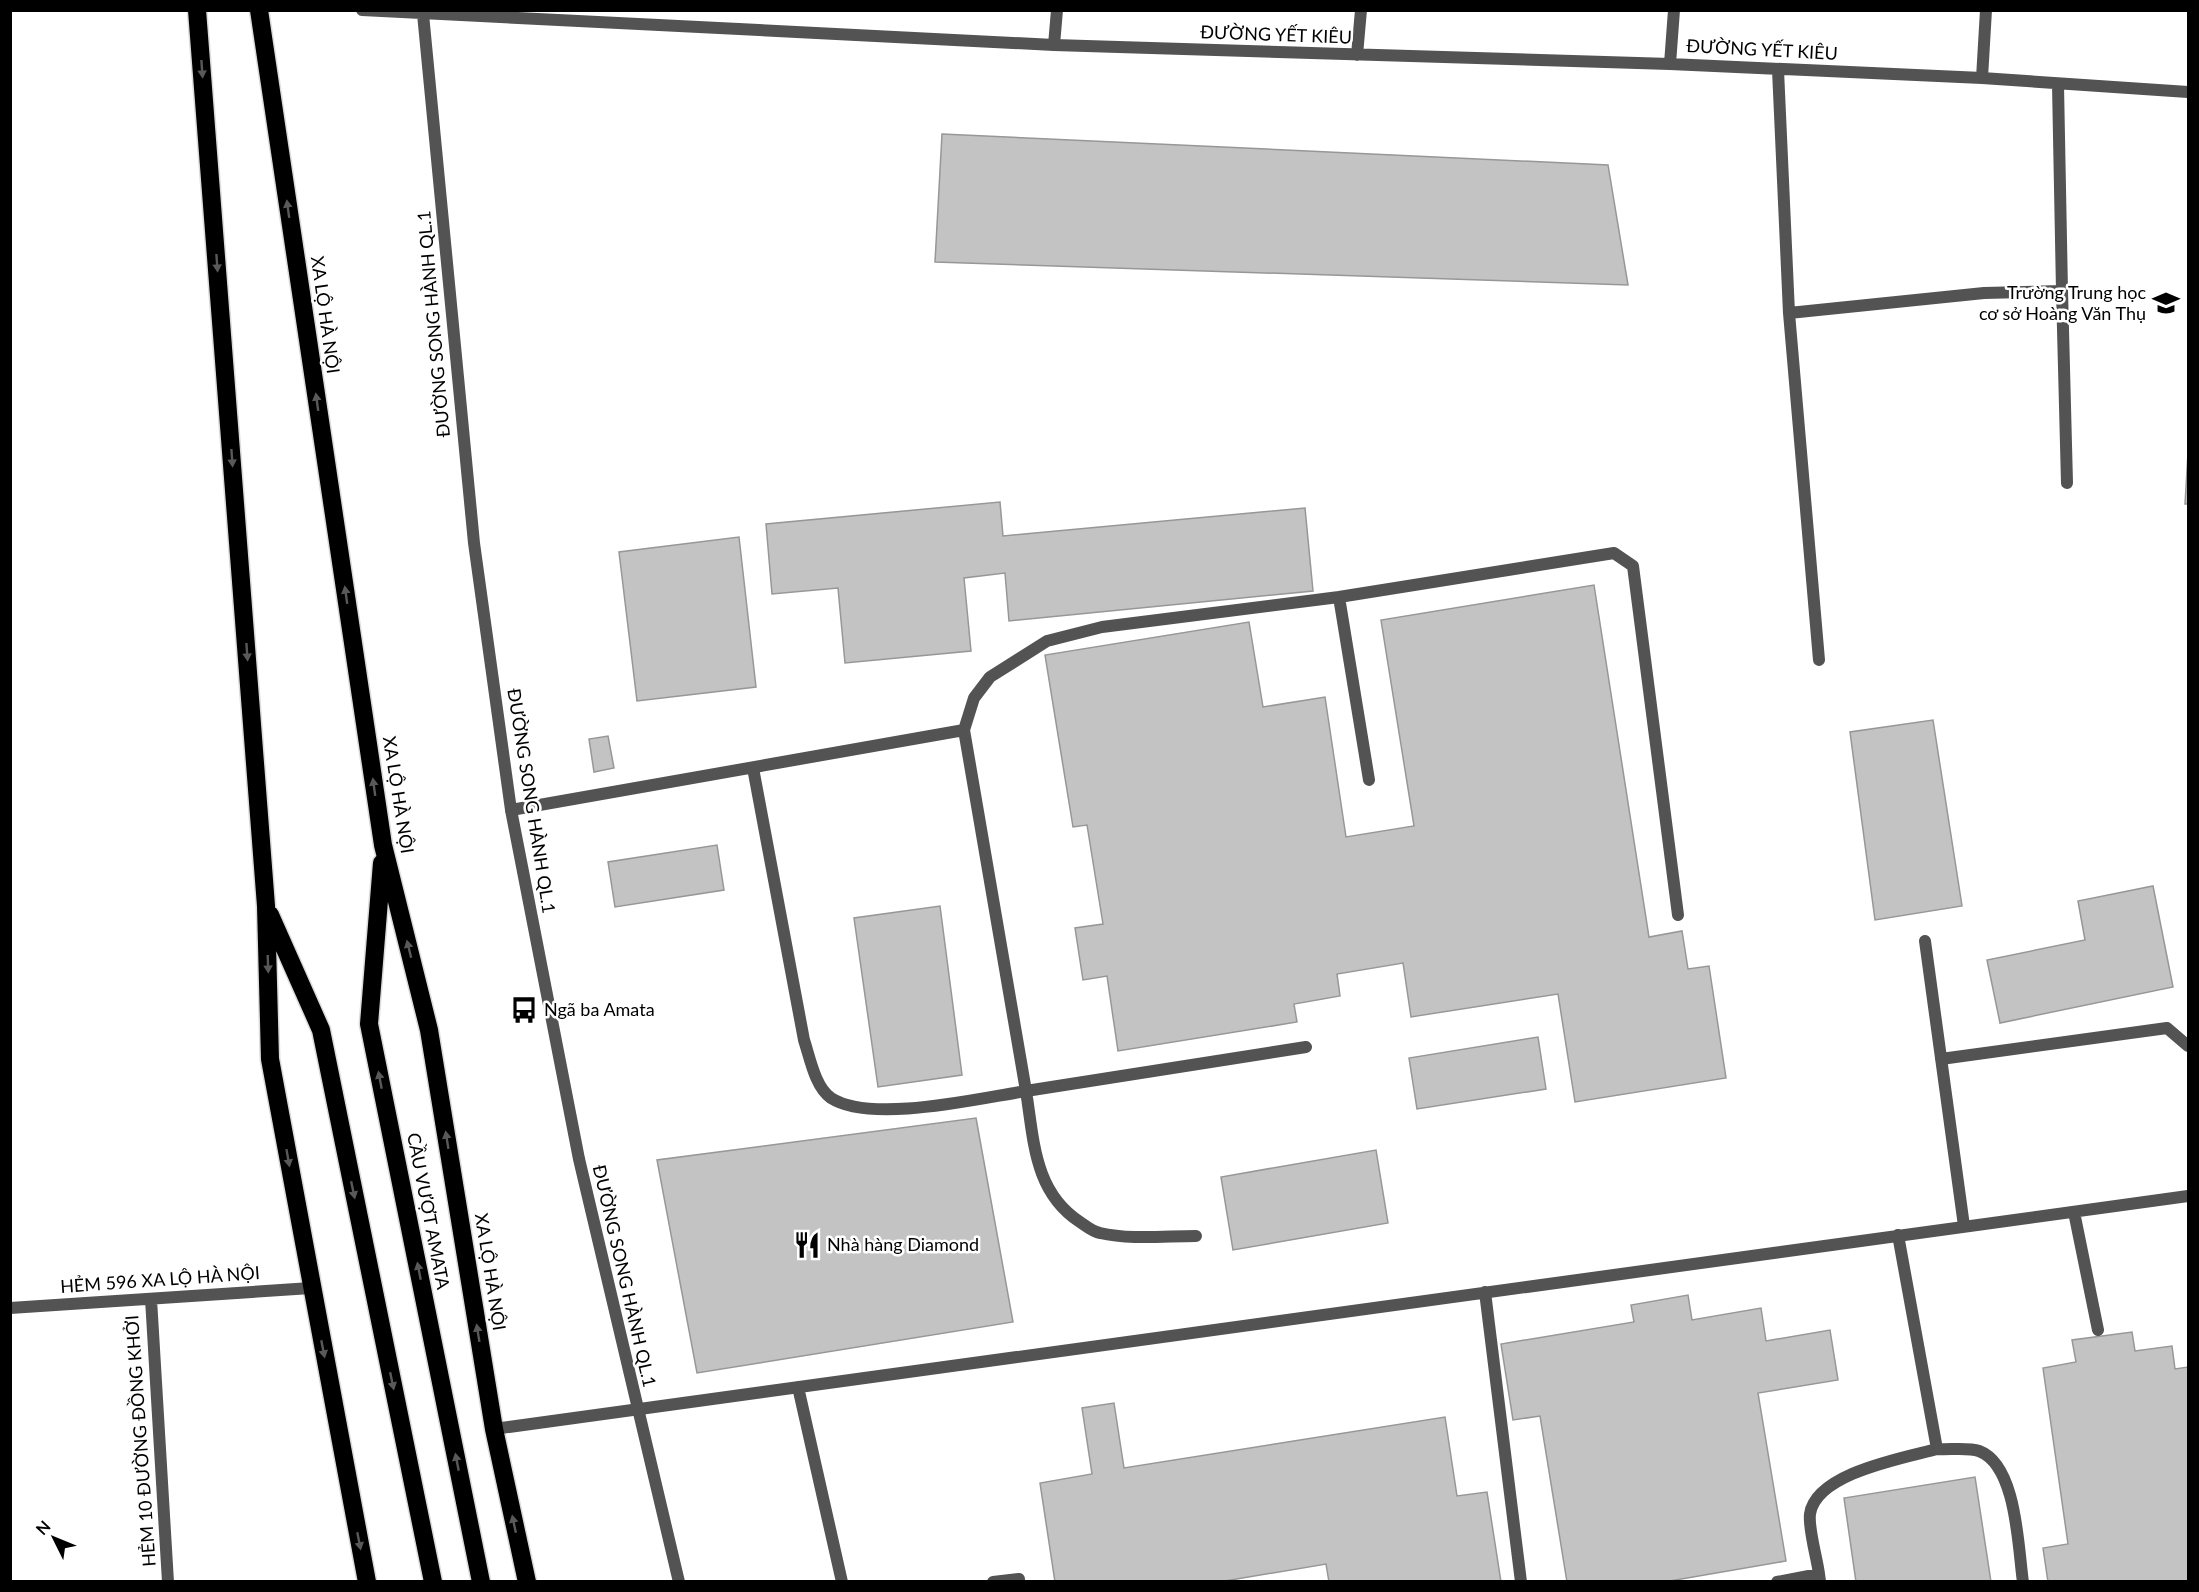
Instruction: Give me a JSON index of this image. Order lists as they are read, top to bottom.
{
  "streets": {
    "highway": ["XA LỘ HÀ NỘI", "CẦU VƯỢT AMATA"],
    "street": [
      "ĐƯỜNG YẾT KIÊU",
      "ĐƯỜNG SONG HÀNH QL.1",
      "HẺM 596 XA LỘ HÀ NỘI",
      "HẺM 10 ĐƯỜNG ĐỒNG KHỞI"
    ]
  },
  "crossings": [
    ["ĐƯỜNG YẾT KIÊU", "ĐƯỜNG SONG HÀNH QL.1"],
    ["XA LỘ HÀ NỘI", "CẦU VƯỢT AMATA"],
    ["HẺM 596 XA LỘ HÀ NỘI", "HẺM 10 ĐƯỜNG ĐỒNG KHỞI"]
  ],
  "places": {
    "school or university": ["Trường Trung học cơ sở Hoàng Văn Thụ"],
    "bus stop": ["Ngã ba Amata"],
    "restaurant": ["Nhà hàng Diamond"]
  },
  "north": "top left"
}
